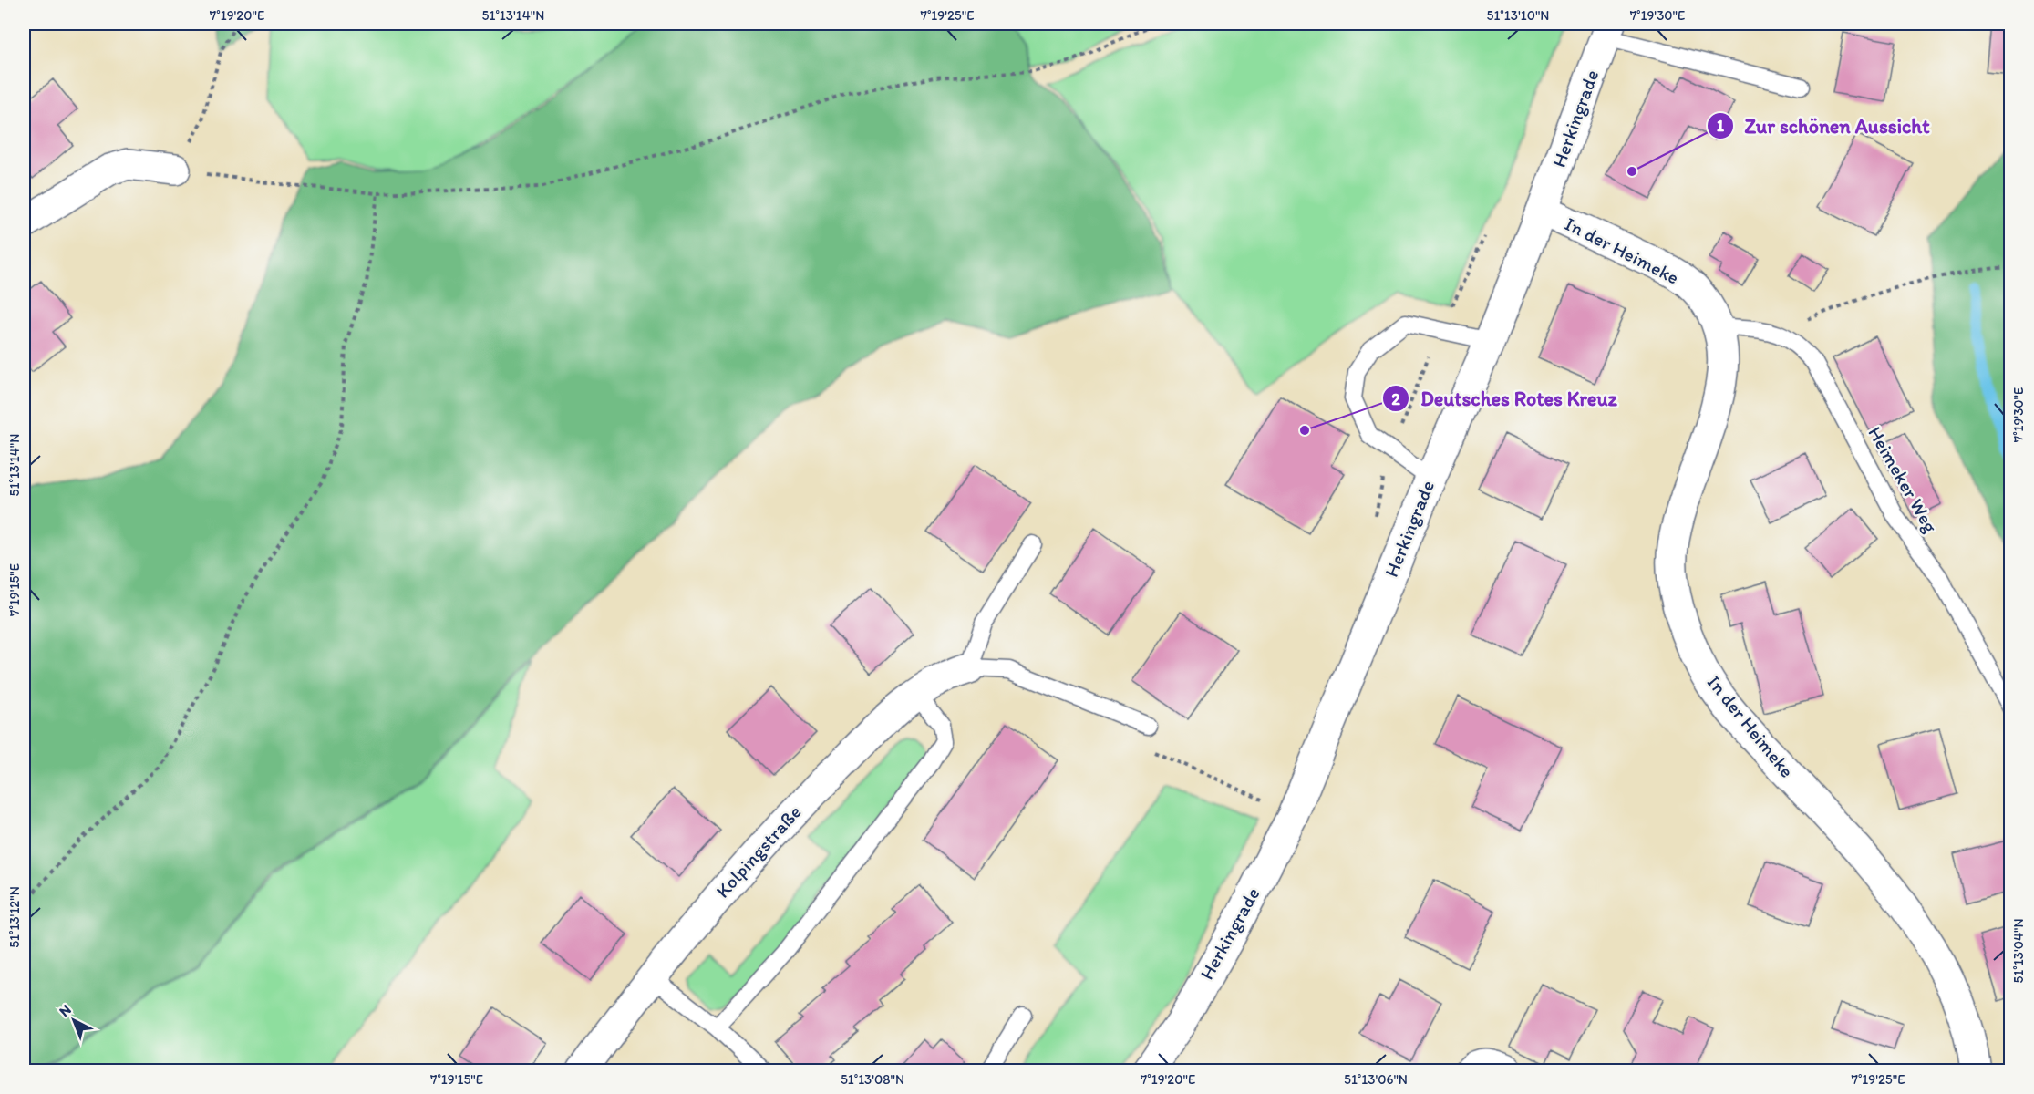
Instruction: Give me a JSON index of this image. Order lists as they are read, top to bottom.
{
  "streets": {
    "street": ["Herkingrade", "In der Heimeke", "Kolpingstraße"],
    "lane": ["Heimeker Weg"]
  },
  "crossings": [
    ["Herkingrade", "In der Heimeke"],
    ["In der Heimeke", "Heimeker Weg"]
  ],
  "places": ["Zur schönen Aussicht", "Deutsches Rotes Kreuz"],
  "north": "top left",
  "coordinates": [
    "7°19'20\"E",
    "51°13'14\"N",
    "7°19'25\"E",
    "51°13'10\"N",
    "7°19'30\"E",
    "7°19'15\"E",
    "51°13'12\"N",
    "51°13'04\"N",
    "51°13'08\"N",
    "51°13'06\"N"
  ]
}
